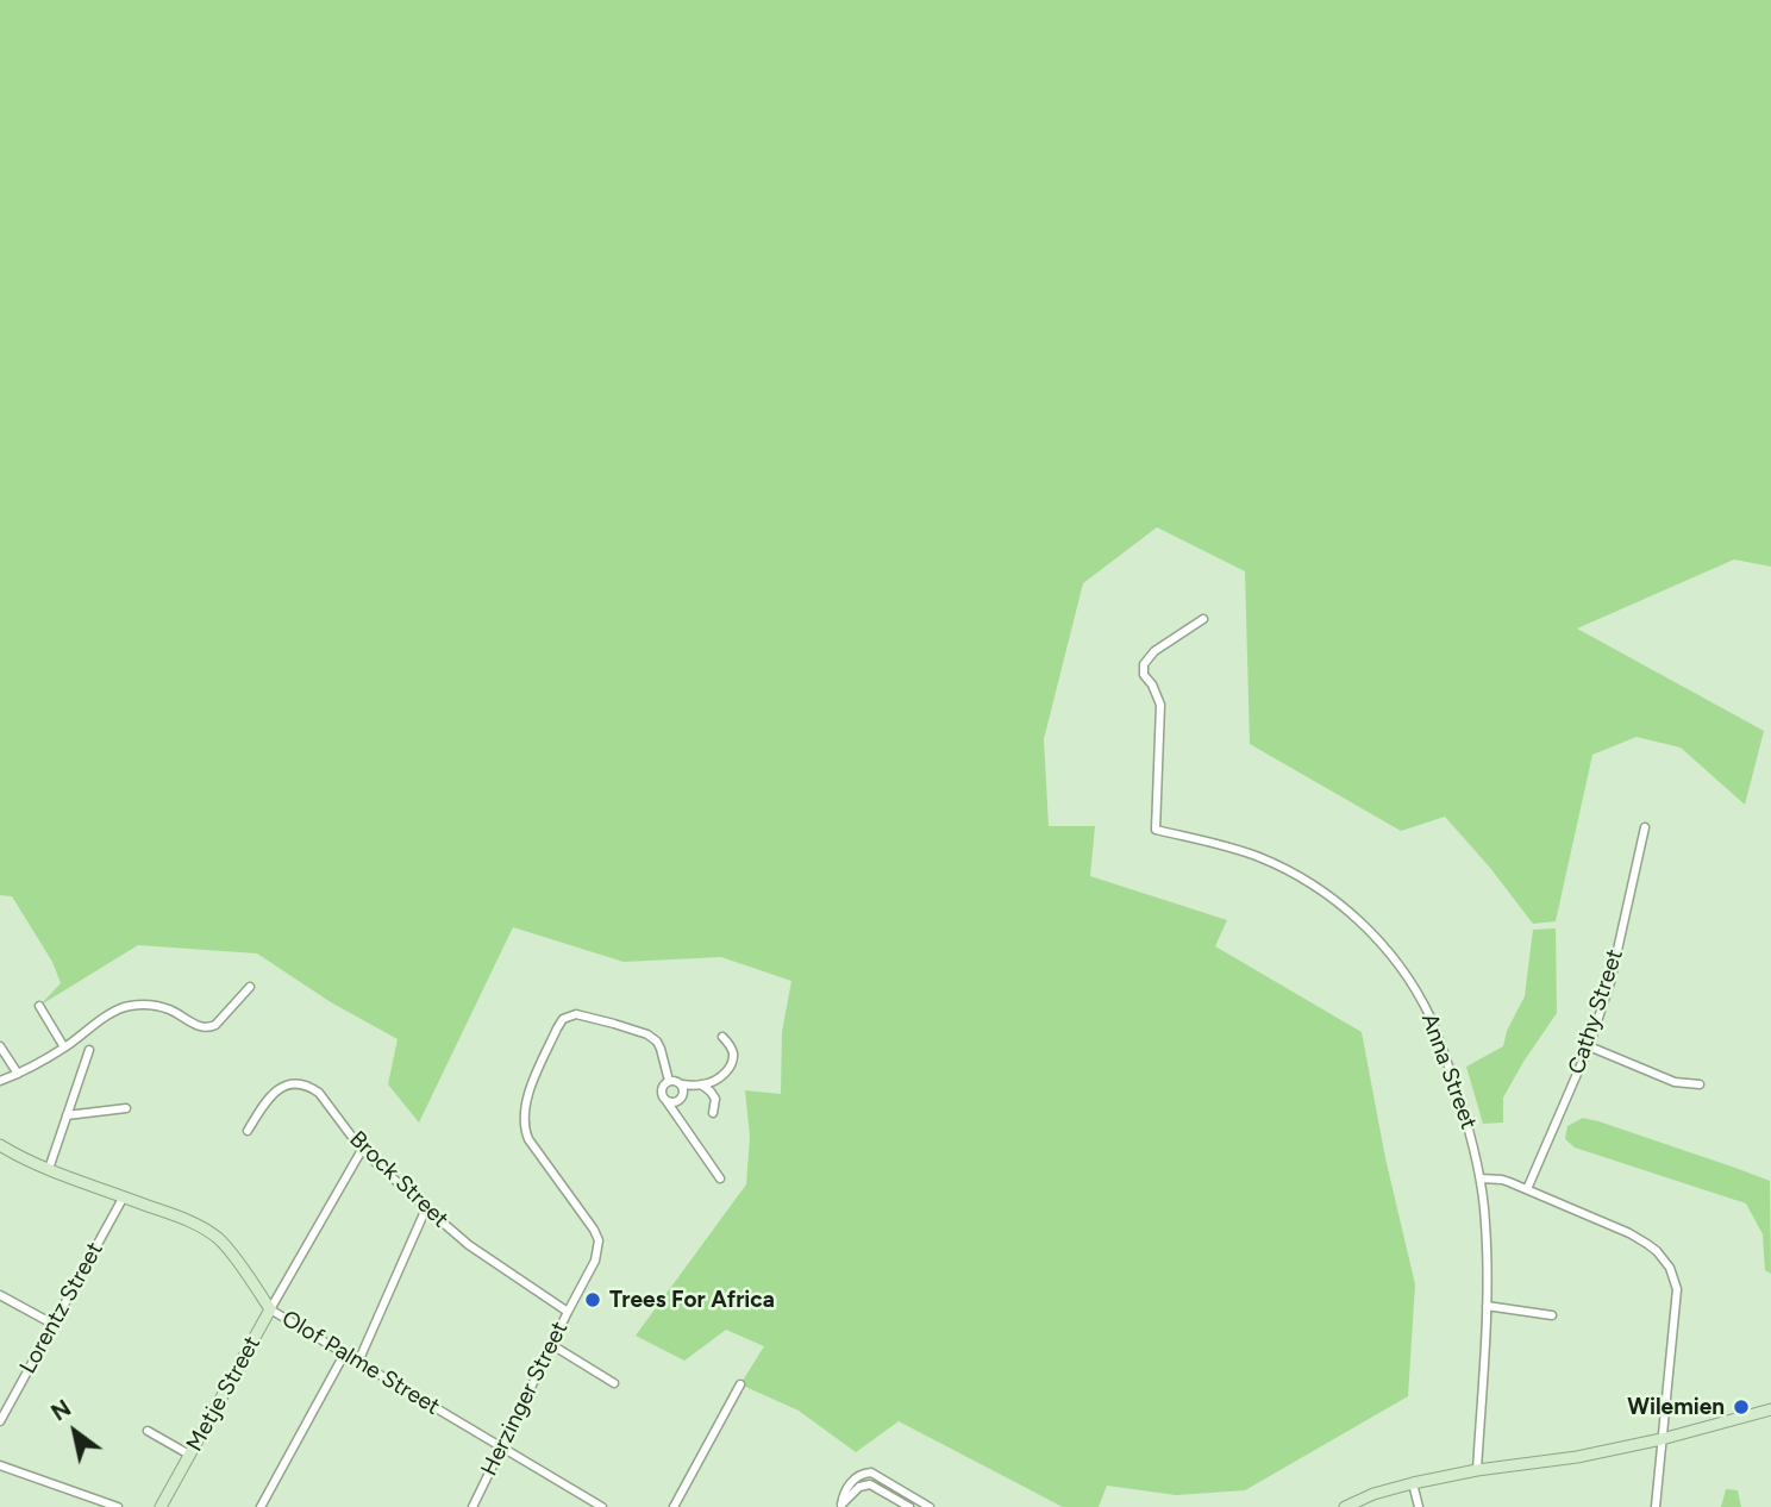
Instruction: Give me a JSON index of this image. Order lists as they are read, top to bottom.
{
  "streets": {
    "street": [
      "Cathy Street",
      "Anna Street",
      "Brock Street",
      "Lorentz Street",
      "Olof Palme Street",
      "Metje Street",
      "Herzinger Street"
    ]
  },
  "crossings": [
    ["Brock Street", "Metje Street"],
    ["Brock Street", "Herzinger Street"],
    ["Lorentz Street", "Olof Palme Street"],
    ["Olof Palme Street", "Metje Street"],
    ["Olof Palme Street", "Herzinger Street"]
  ],
  "places": ["Trees For Africa", "Wilemien"],
  "north": "top left"
}
